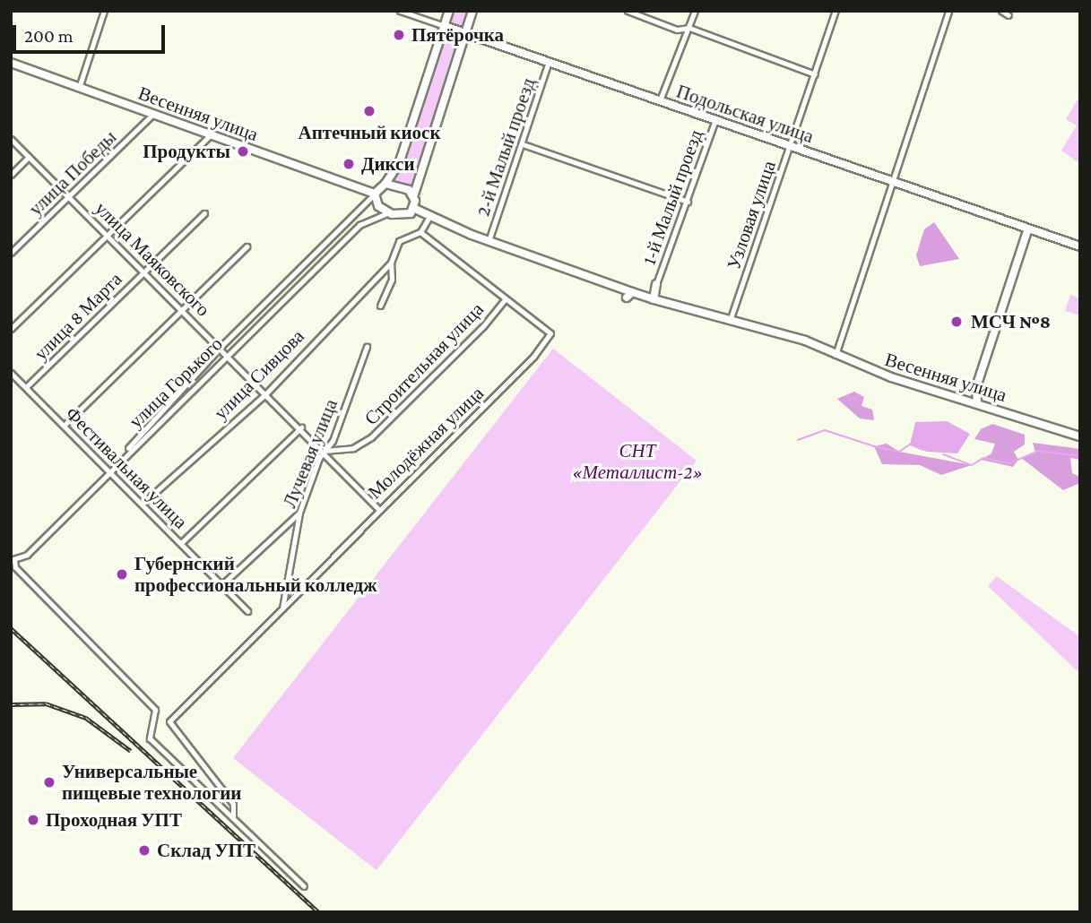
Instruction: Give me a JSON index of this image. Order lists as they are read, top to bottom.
{
  "streets": {
    "street": [
      "Весенняя улица",
      "Подольская улица",
      "2-й Малый проезд",
      "улица Победы",
      "1-й Малый проезд",
      "Узловая улица",
      "улица Маяковского",
      "улица 8 Марта",
      "Строительная улица",
      "улица Сивцова",
      "улица Горького",
      "Молодёжная улица",
      "Лучевая улица",
      "Фестивальная улица"
    ]
  },
  "crossings": [
    ["Весенняя улица", "2-й Малый проезд"],
    ["Весенняя улица", "улица Победы"],
    ["Весенняя улица", "Узловая улица"],
    ["Весенняя улица", "улица Горького"],
    ["Подольская улица", "2-й Малый проезд"],
    ["Подольская улица", "1-й Малый проезд"],
    ["Подольская улица", "Узловая улица"],
    ["улица Победы", "улица Маяковского"],
    ["улица Маяковского", "улица 8 Марта"],
    ["улица Маяковского", "Строительная улица"],
    ["улица Маяковского", "улица Сивцова"],
    ["улица Маяковского", "улица Горького"],
    ["улица Маяковского", "Молодёжная улица"],
    ["улица Маяковского", "Лучевая улица"],
    ["улица 8 Марта", "Фестивальная улица"],
    ["Строительная улица", "Молодёжная улица"],
    ["Строительная улица", "Лучевая улица"],
    ["улица Сивцова", "Фестивальная улица"],
    ["улица Горького", "Фестивальная улица"],
    ["Молодёжная улица", "Лучевая улица"]
  ],
  "parks": ["СНТ «Металлист-2»"],
  "places": [
    "Пятёрочка",
    "Аптечный киоск",
    "Продукты",
    "Дикси",
    "МСЧ №8",
    "Губернский профессиональный колледж",
    "Универсальные пищевые технологии",
    "Проходная УПТ",
    "Склад УПТ"
  ],
  "scale_bar": "200 m"
}
